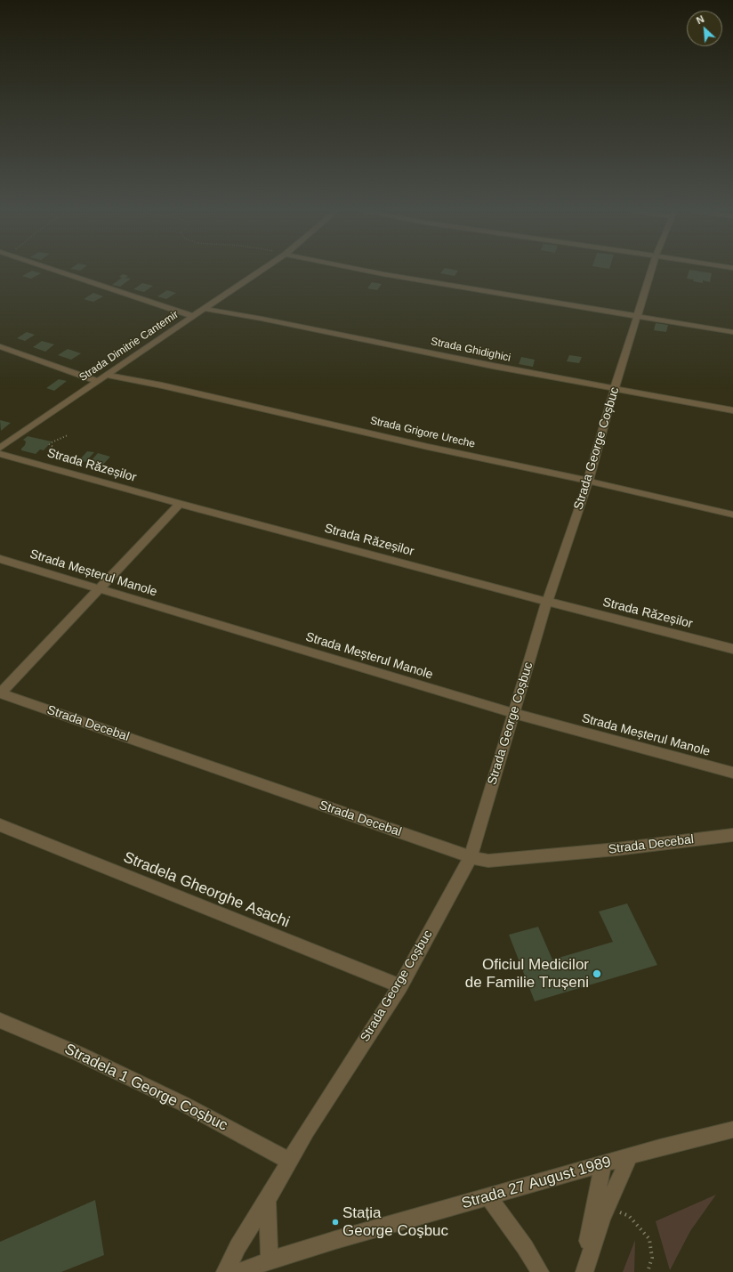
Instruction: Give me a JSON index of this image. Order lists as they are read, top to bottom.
{
  "streets": {
    "street": [
      "Strada Dimitrie Cantemir",
      "Strada Ghidighici",
      "Strada Grigore Ureche",
      "Strada George Coșbuc",
      "Strada Răzeșilor",
      "Strada Meșterul Manole",
      "Strada Decebal",
      "Stradela Gheorghe Asachi",
      "Stradela 1 George Coșbuc",
      "Strada 27 August 1989"
    ]
  },
  "crossings": [
    ["Strada Dimitrie Cantemir", "Strada Ghidighici"],
    ["Strada Dimitrie Cantemir", "Strada Grigore Ureche"],
    ["Strada Ghidighici", "Strada George Coșbuc"],
    ["Strada Grigore Ureche", "Strada George Coșbuc"],
    ["Strada George Coșbuc", "Strada Răzeșilor"],
    ["Strada George Coșbuc", "Strada Meșterul Manole"],
    ["Strada George Coșbuc", "Strada Decebal"],
    ["Strada George Coșbuc", "Stradela Gheorghe Asachi"],
    ["Strada George Coșbuc", "Stradela 1 George Coșbuc"]
  ],
  "places": ["Oficiul Medicilor de Familie Trușeni", "Stația George Coşbuc"],
  "north": "top left"
}
